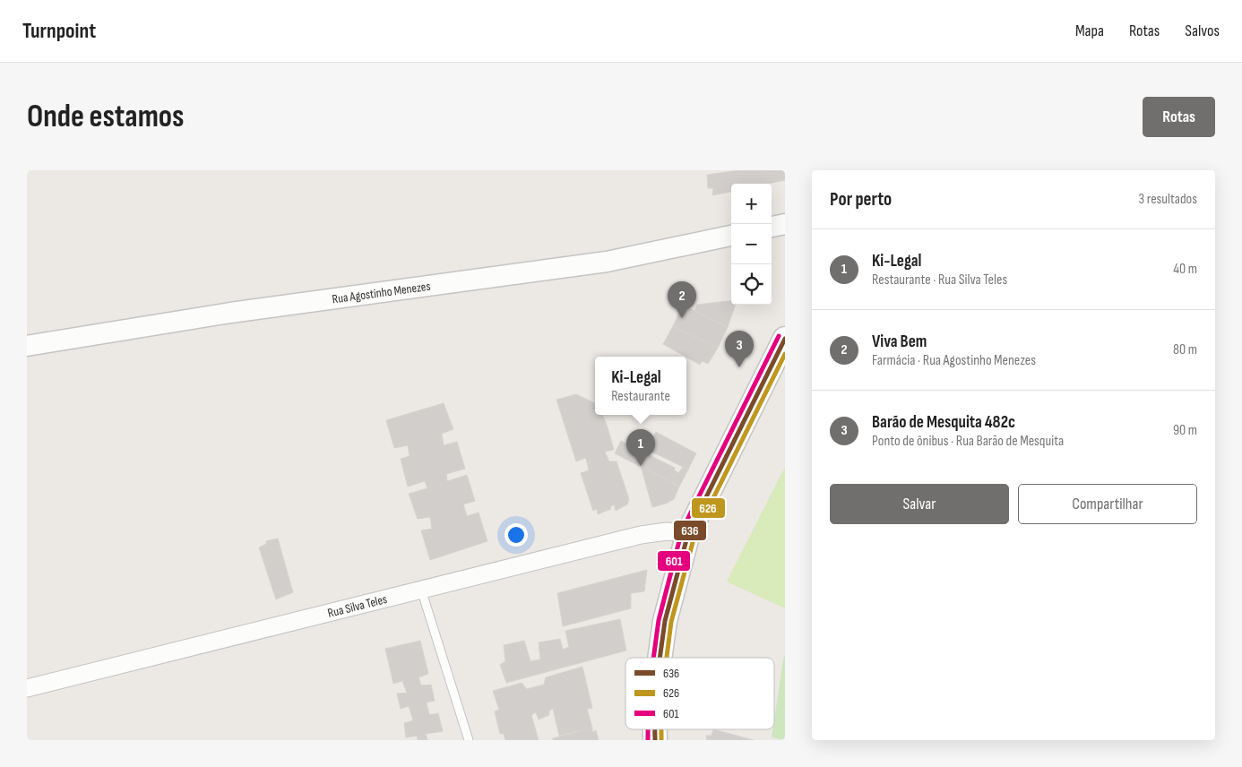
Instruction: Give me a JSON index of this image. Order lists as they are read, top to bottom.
{
  "streets": {
    "street": ["Rua Agostinho Menezes", "Rua Silva Teles"]
  },
  "lines": ["transit line 601", "transit line 636", "transit line 626"],
  "legend": ["636", "626", "601"],
  "page": {
    "header": "Turnpoint",
    "nav": ["Mapa", "Rotas", "Salvos"],
    "buttons": [
      "Rotas",
      ["Salvar", "Compartilhar"]
    ],
    "title": "Onde estamos",
    "heading": ["Por perto", "3 resultados"],
    "map_buttons": ["+", "−"],
    "list": [
      {
        "mark": "1",
        "name": "Ki-Legal",
        "note": "Restaurante · Rua Silva Teles",
        "value": "40 m"
      },
      {
        "mark": "2",
        "name": "Viva Bem",
        "note": "Farmácia · Rua Agostinho Menezes",
        "value": "80 m"
      },
      {
        "mark": "3",
        "name": "Barão de Mesquita 482c",
        "note": "Ponto de ônibus · Rua Barão de Mesquita",
        "value": "90 m"
      }
    ],
    "pins": ["2", "3", "1"],
    "popup": ["Ki-Legal", "Restaurante"]
  }
}
